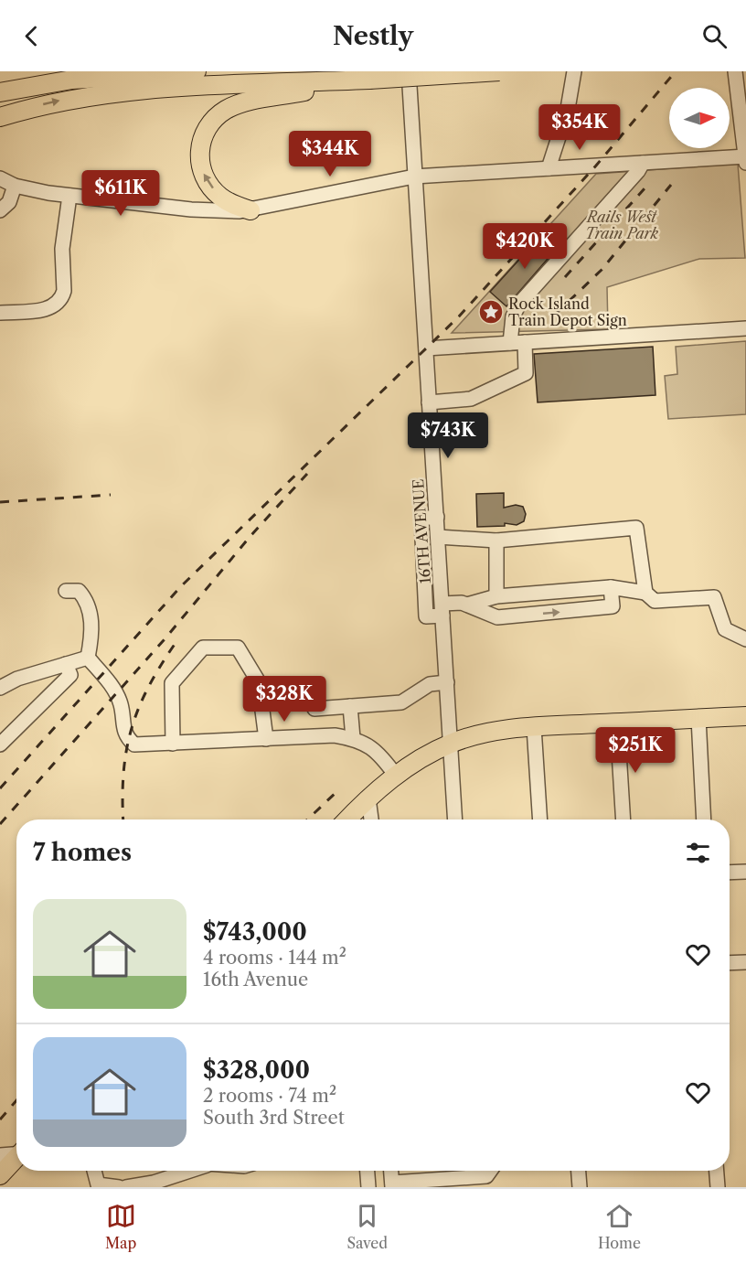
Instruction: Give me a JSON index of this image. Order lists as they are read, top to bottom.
{
  "streets": {
    "street": ["16TH AVENUE"]
  },
  "parks": ["Rails West Train Park"],
  "places": {
    "place": ["Rock Island Train Depot Sign"]
  },
  "north": "right",
  "page": {
    "header": "Nestly",
    "price": [
      "$354K",
      "$344K",
      "$611K",
      "$420K",
      "$743K",
      "$328K",
      "$251K"
    ],
    "heading": "7 homes",
    "list": [
      {
        "name": "$743,000",
        "note": "4 rooms · 144 m² · 16th Avenue"
      },
      {
        "name": "$328,000",
        "note": "2 rooms · 74 m² · South 3rd Street"
      }
    ],
    "tabs": ["Map", "Saved", "Home"]
  }
}
